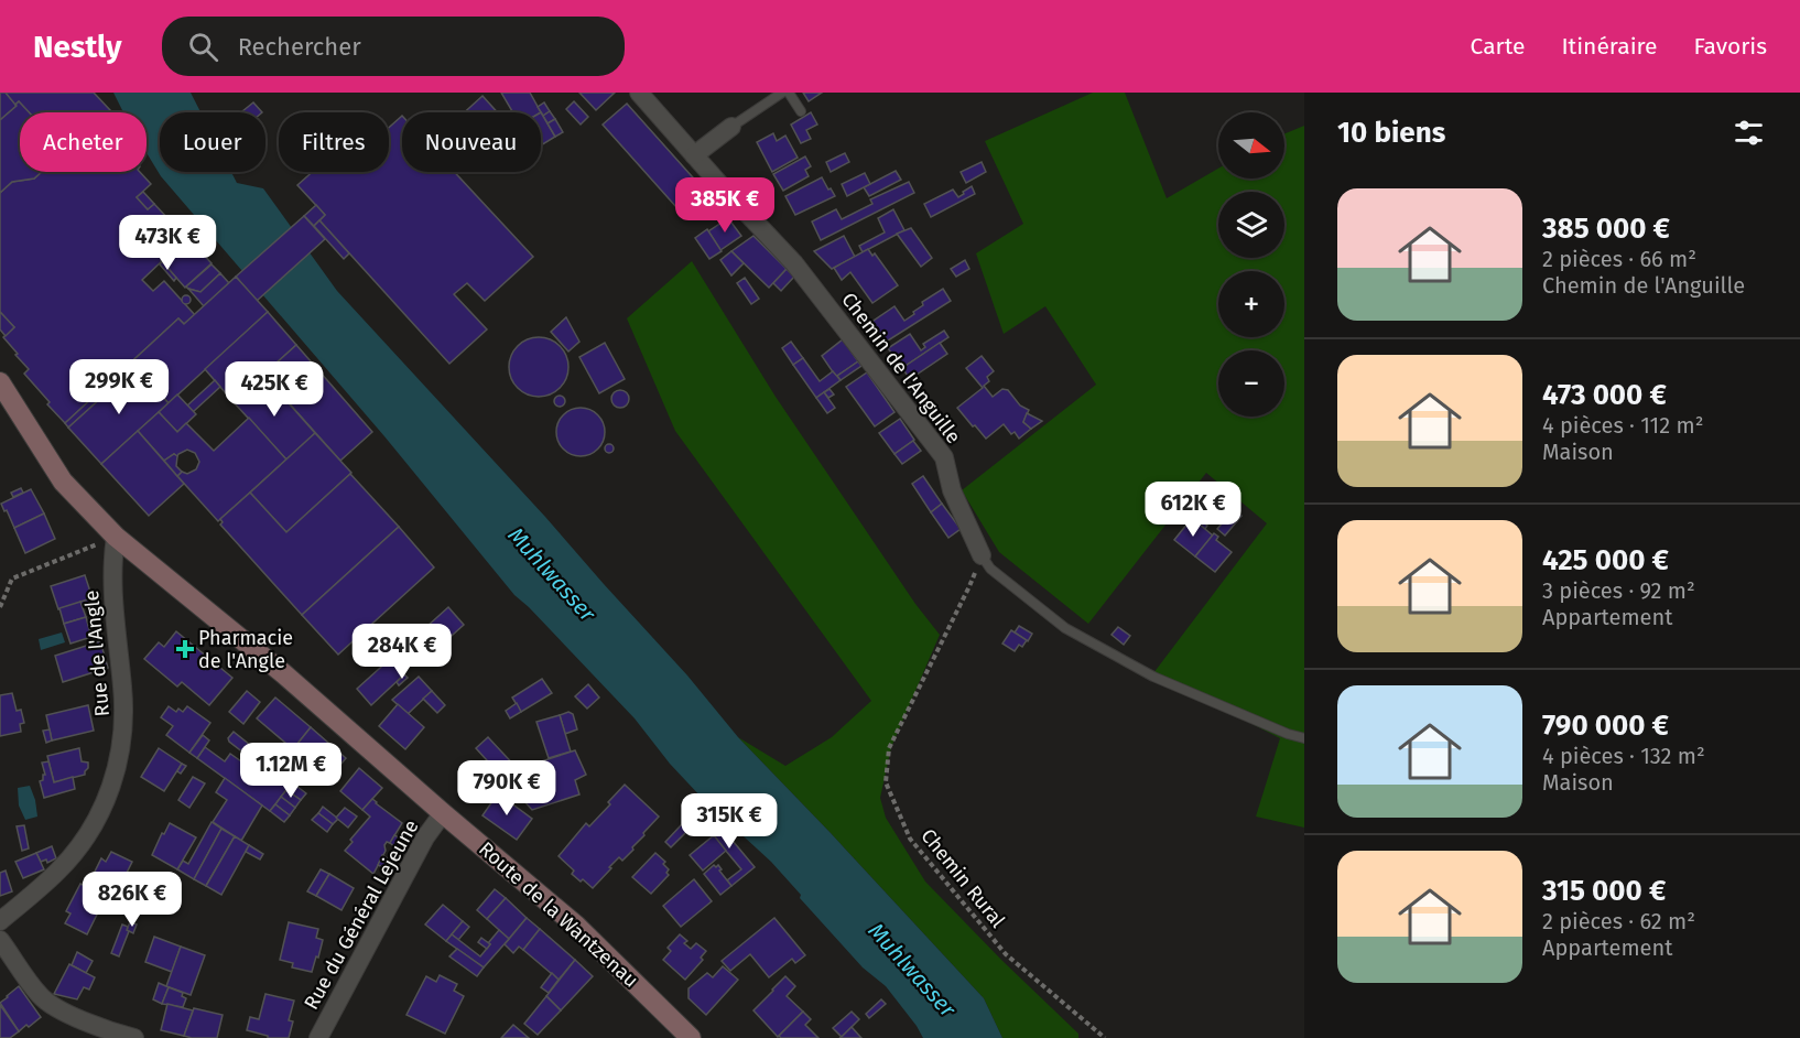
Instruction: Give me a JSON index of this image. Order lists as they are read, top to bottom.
{
  "streets": {
    "main road": ["Route de la Wantzenau"],
    "street": ["Chemin de l'Anguille", "Rue de l'Angle", "Rue du Général Lejeune"],
    "path": ["Chemin Rural"]
  },
  "crossings": [
    ["Chemin de l'Anguille", "Chemin Rural"],
    ["Rue de l'Angle", "Route de la Wantzenau"],
    ["Rue du Général Lejeune", "Route de la Wantzenau"]
  ],
  "water": ["Muhlwasser"],
  "places": {
    "health": ["Pharmacie de l'Angle"]
  },
  "north": "right",
  "page": {
    "header": "Nestly",
    "search": "Rechercher",
    "nav": ["Carte", "Itinéraire", "Favoris"],
    "heading": "10 biens",
    "map_buttons": ["+", "−"],
    "chip": [
      "Acheter",
      "Louer",
      "Filtres",
      "Nouveau"
    ],
    "list": [
      {
        "name": "385 000 €",
        "note": "2 pièces · 66 m² · Chemin de l'Anguille"
      },
      {
        "name": "473 000 €",
        "note": "4 pièces · 112 m² · Maison"
      },
      {
        "name": "425 000 €",
        "note": "3 pièces · 92 m² · Appartement"
      },
      {
        "name": "790 000 €",
        "note": "4 pièces · 132 m² · Maison"
      },
      {
        "name": "315 000 €",
        "note": "2 pièces · 62 m² · Appartement"
      }
    ],
    "price": [
      "385K €",
      "473K €",
      "299K €",
      "425K €",
      "612K €",
      "284K €",
      "1.12M €",
      "790K €",
      "315K €",
      "826K €"
    ]
  }
}
